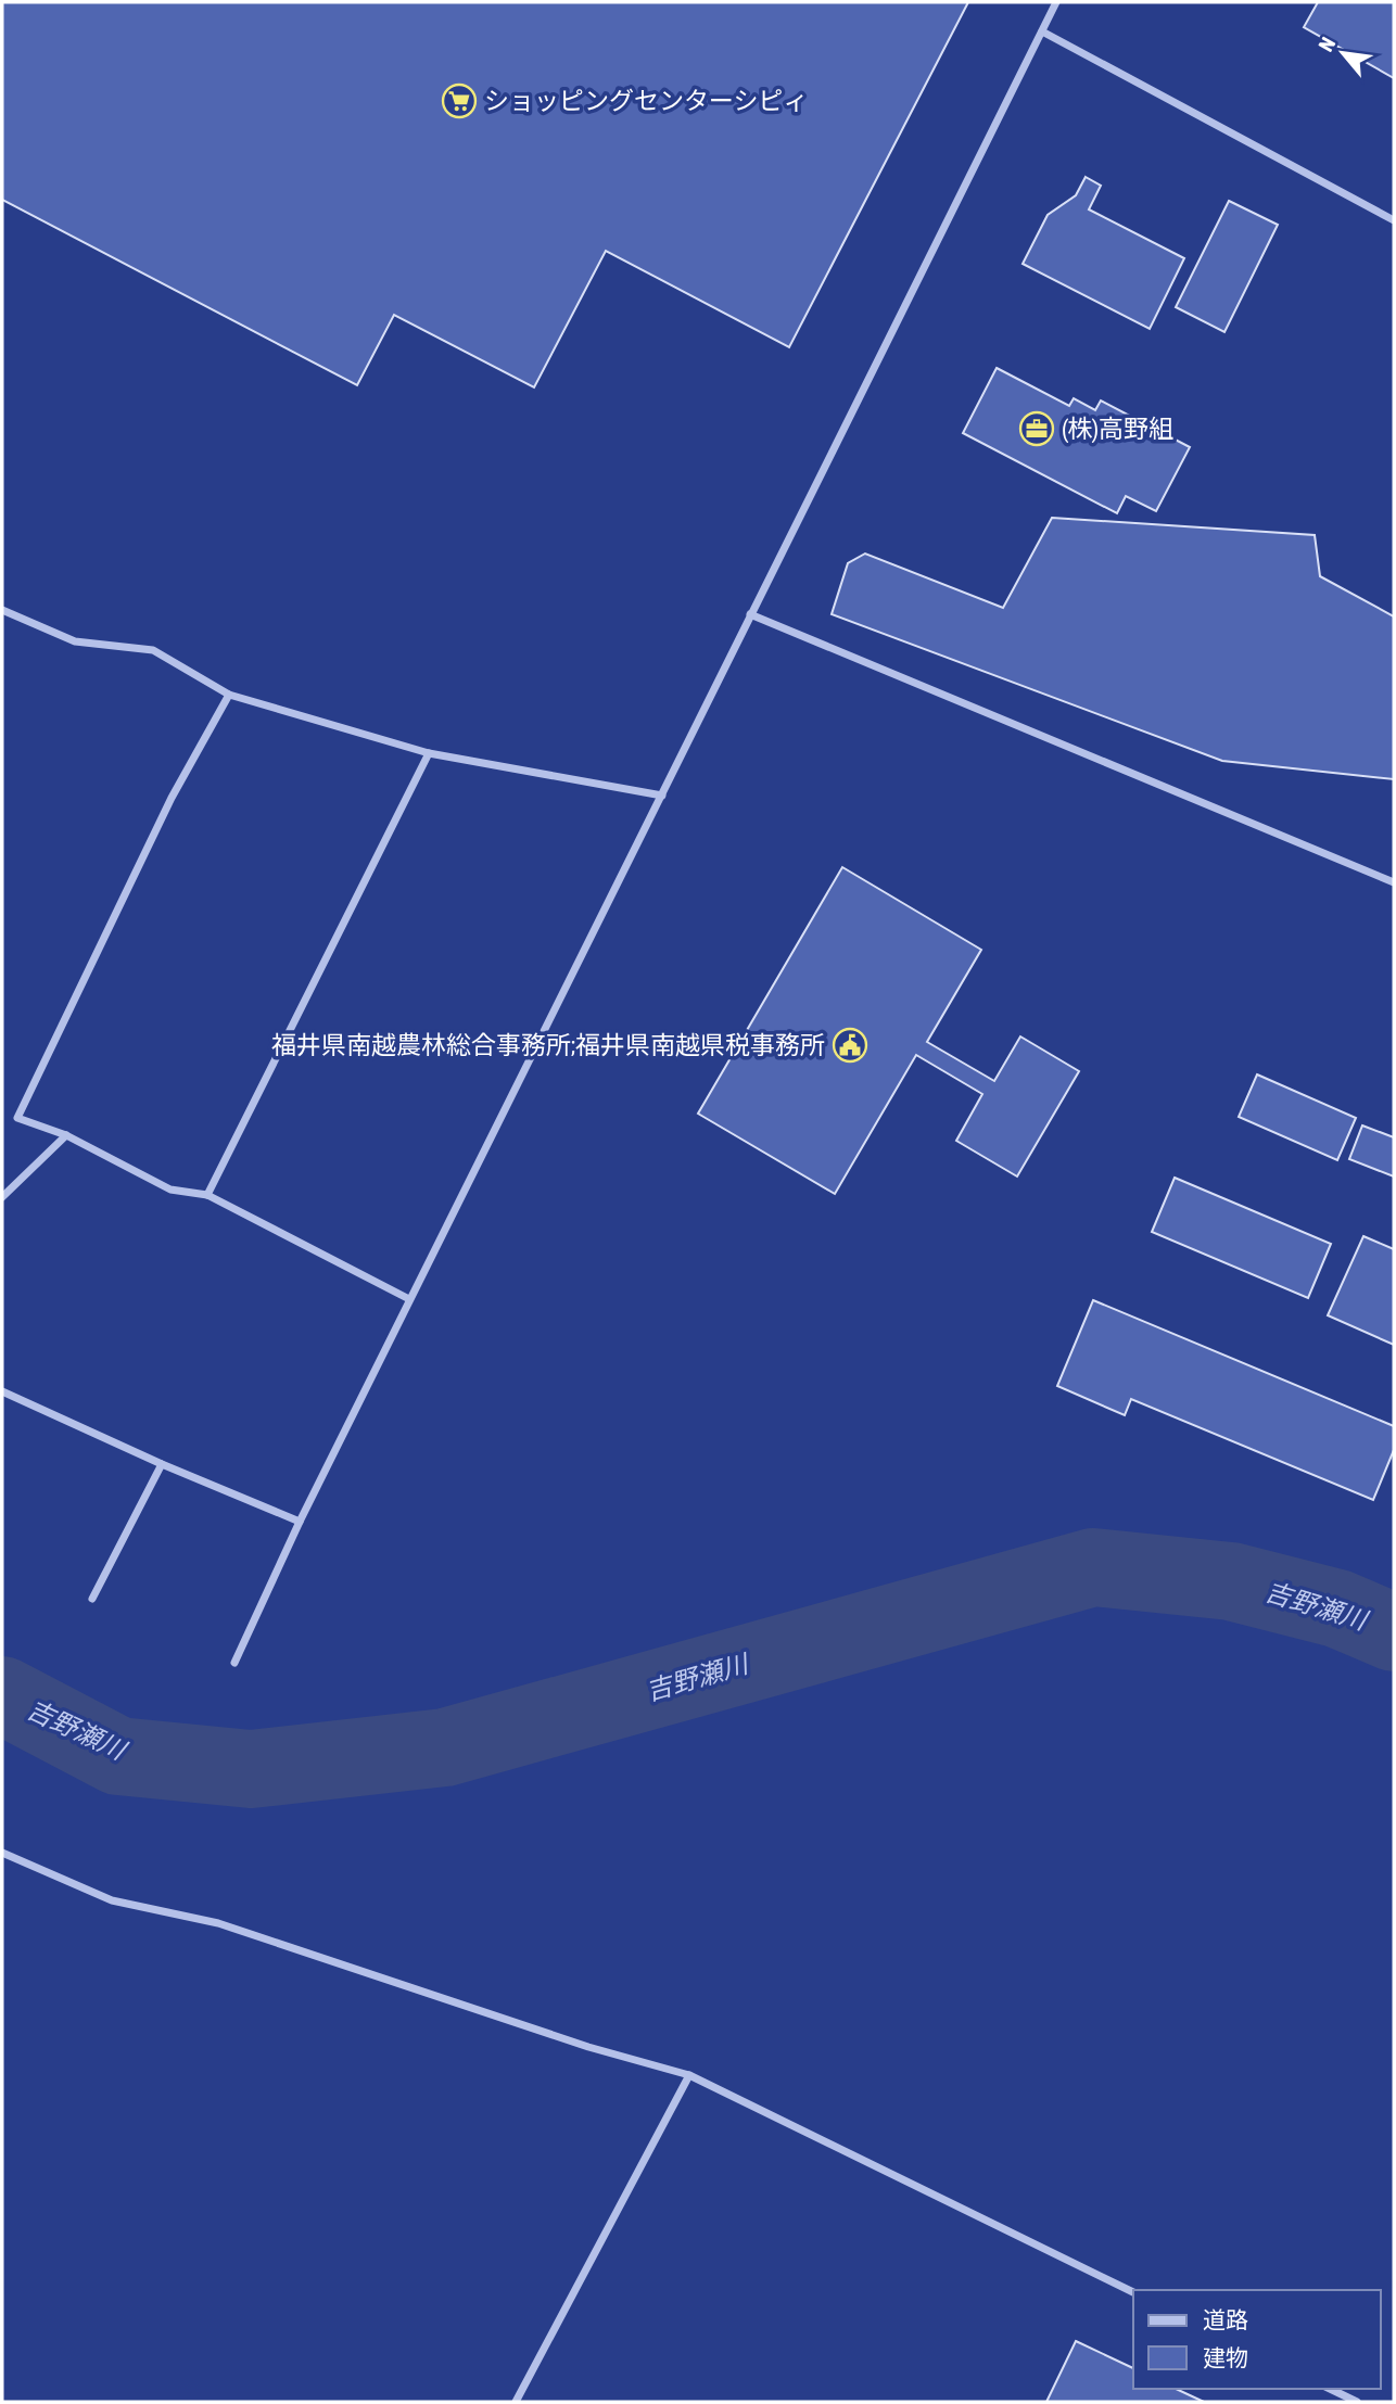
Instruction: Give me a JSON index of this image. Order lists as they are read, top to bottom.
{
  "water": ["吉野瀬川"],
  "places": {
    "supermarket": ["ショッピングセンターシピィ"],
    "office": ["(株)高野組"],
    "public building": ["福井県南越農林総合事務所;福井県南越県税事務所"]
  },
  "legend": ["道路", "建物"],
  "north": "top left"
}
